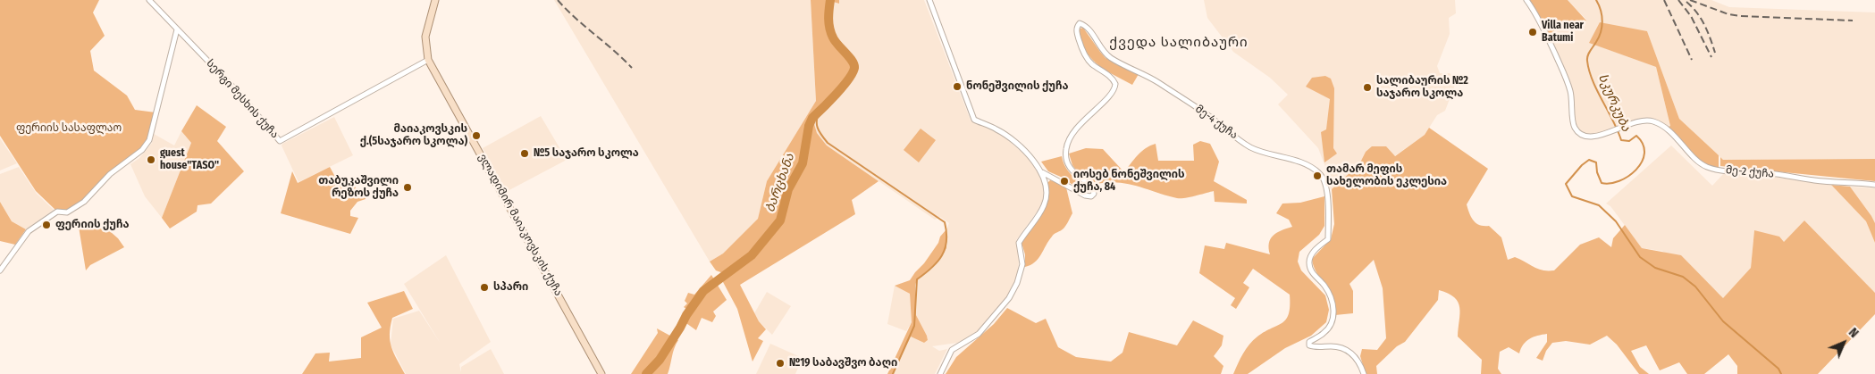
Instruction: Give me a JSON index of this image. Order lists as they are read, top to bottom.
{
  "streets": {
    "main road": ["ვლადიმირ მაიაკოვსკის ქუჩა"],
    "street": ["სერგი მესხის ქუჩა", "მე-4 ქუჩა", "მე-2 ქუჩა"]
  },
  "crossings": [
    ["სერგი მესხის ქუჩა", "ვლადიმირ მაიაკოვსკის ქუჩა"]
  ],
  "districts": ["ქვედა სალიბაური"],
  "water": ["სკურკუბა", "ბარცხანა"],
  "parks": ["ფერიის სასაფლაო"],
  "places": [
    "Villa near Batumi",
    "ნონეშვილის ქუჩა",
    "სალიბაურის №2 საჯარო სკოლა",
    "მაიაკოვსკის ქ.(5საჯარო სკოლა)",
    "№5 საჯარო სკოლა",
    "guest house\"TASO\"",
    "თამარ მეფის სახელობის ეკლესია",
    "იოსებ ნონეშვილის ქუჩა, 84",
    "თაბუკაშვილი რეზოს ქუჩა",
    "ფერიის ქუჩა",
    "სპარი",
    "№19 საბავშვო ბაღი"
  ],
  "north": "top right"
}
